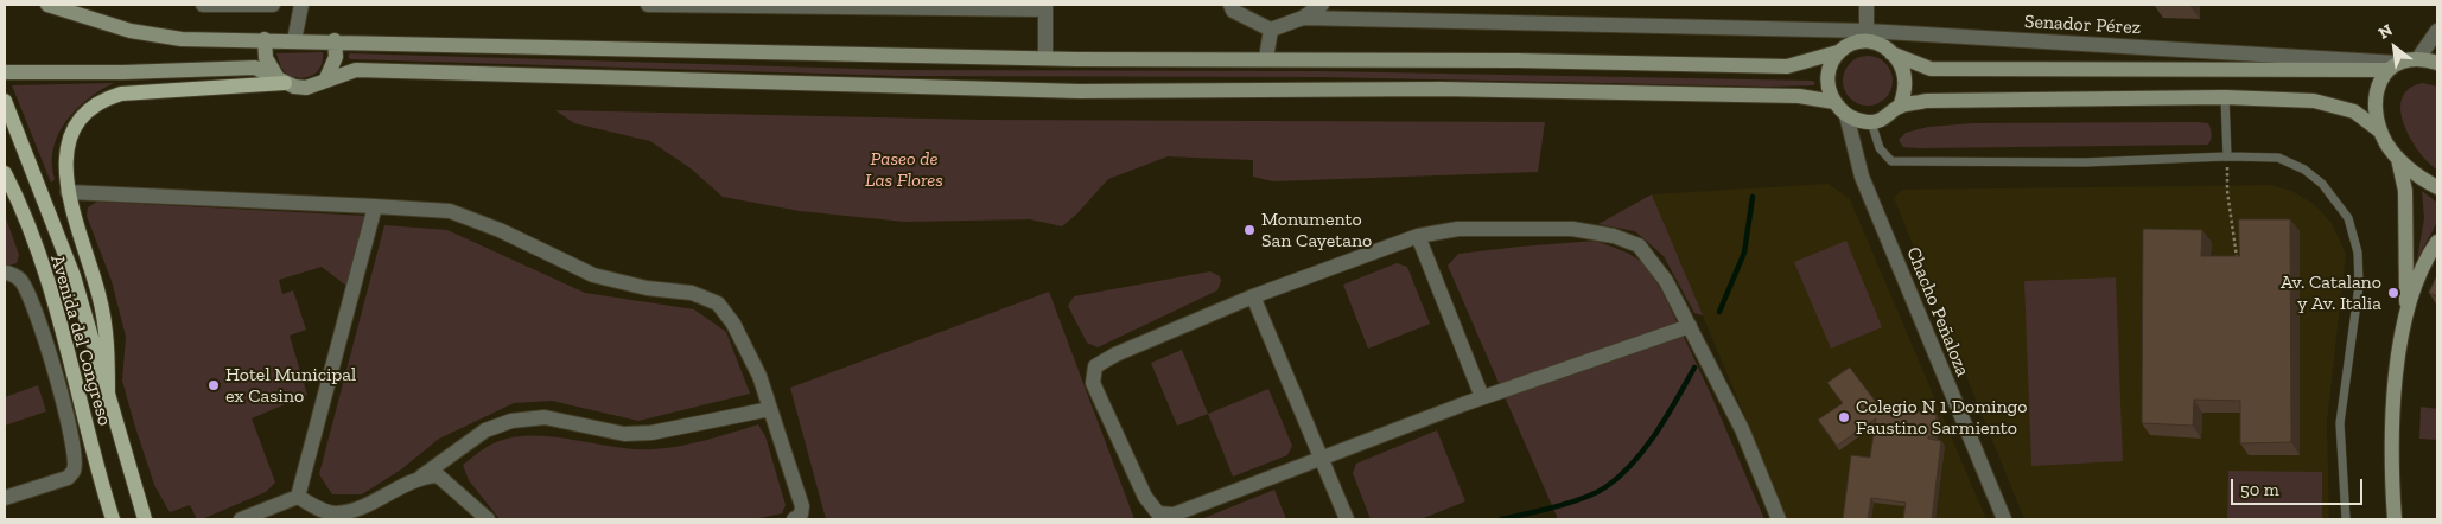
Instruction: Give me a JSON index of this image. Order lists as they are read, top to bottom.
{
  "streets": {
    "main road": ["Avenida del Congreso"],
    "street": ["Senador Pérez", "Chacho Peñaloza"]
  },
  "crossings": [
    ["Senador Pérez", "Chacho Peñaloza"]
  ],
  "parks": ["Paseo de Las Flores"],
  "places": [
    "Monumento San Cayetano",
    "Av. Catalano y Av. Italia",
    "Hotel Municipal ex Casino",
    "Colegio N 1 Domingo Faustino Sarmiento"
  ],
  "scale_bar": "50 m",
  "north": "top left"
}
